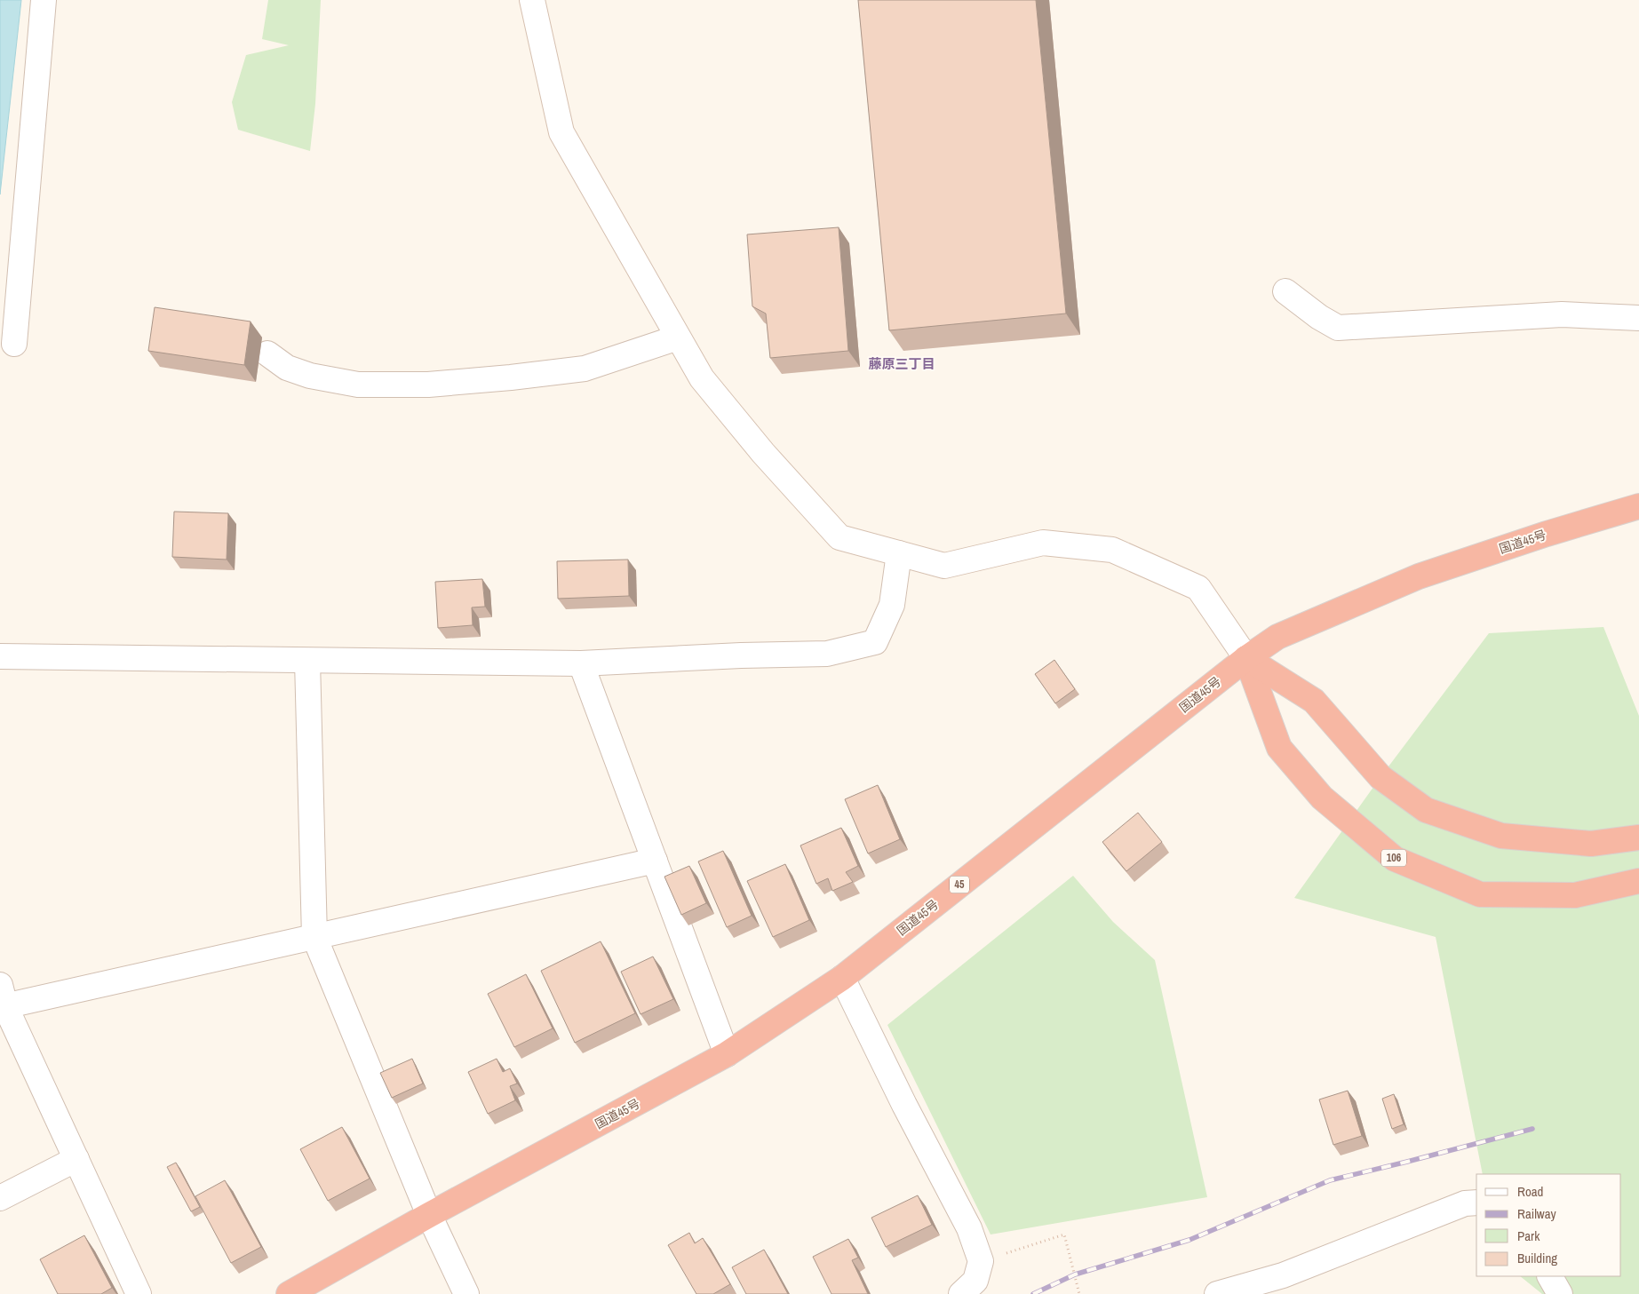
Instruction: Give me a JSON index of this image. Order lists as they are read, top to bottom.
{
  "streets": {
    "highway": ["国道45号", "106", "45"]
  },
  "crossings": [
    ["国道45号", "106"]
  ],
  "districts": ["藤原三丁目"],
  "legend": [
    "Road",
    "Railway",
    "Park",
    "Building"
  ]
}
